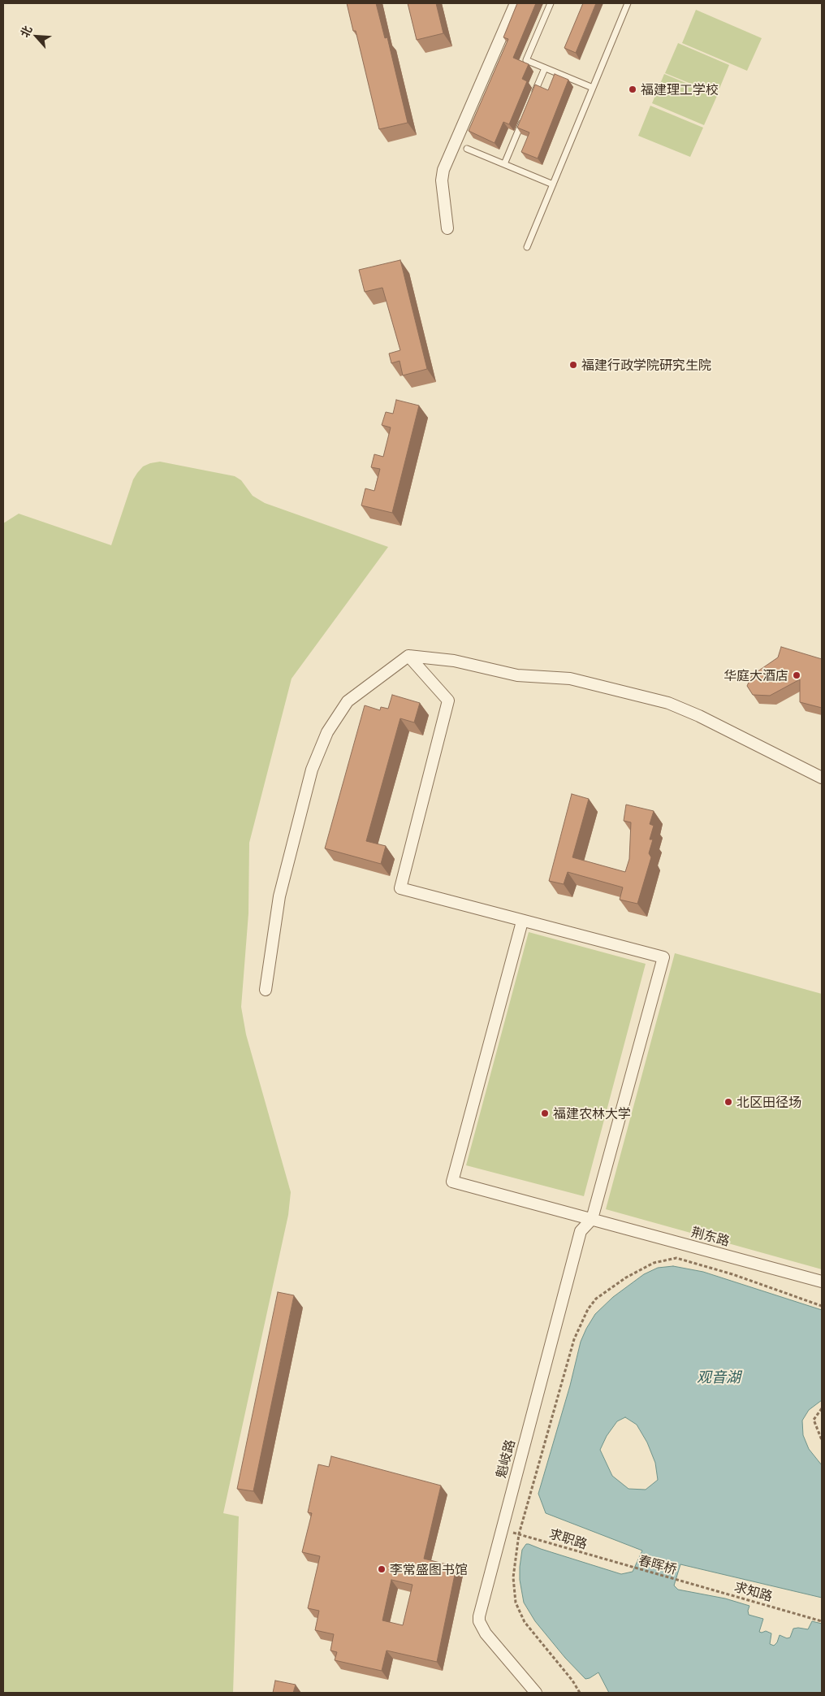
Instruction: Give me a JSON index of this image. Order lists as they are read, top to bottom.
{
  "streets": {
    "street": ["荆东路", "魁岐路"],
    "path": ["求职路", "春晖桥", "求知路"]
  },
  "crossings": [
    ["荆东路", "魁岐路"],
    ["魁岐路", "求职路"],
    ["求职路", "春晖桥"],
    ["春晖桥", "求知路"]
  ],
  "water": ["观音湖"],
  "places": [
    "福建理工学校",
    "福建行政学院研究生院",
    "华庭大酒店",
    "北区田径场",
    "福建农林大学",
    "李常盛图书馆"
  ],
  "north": "top left"
}
